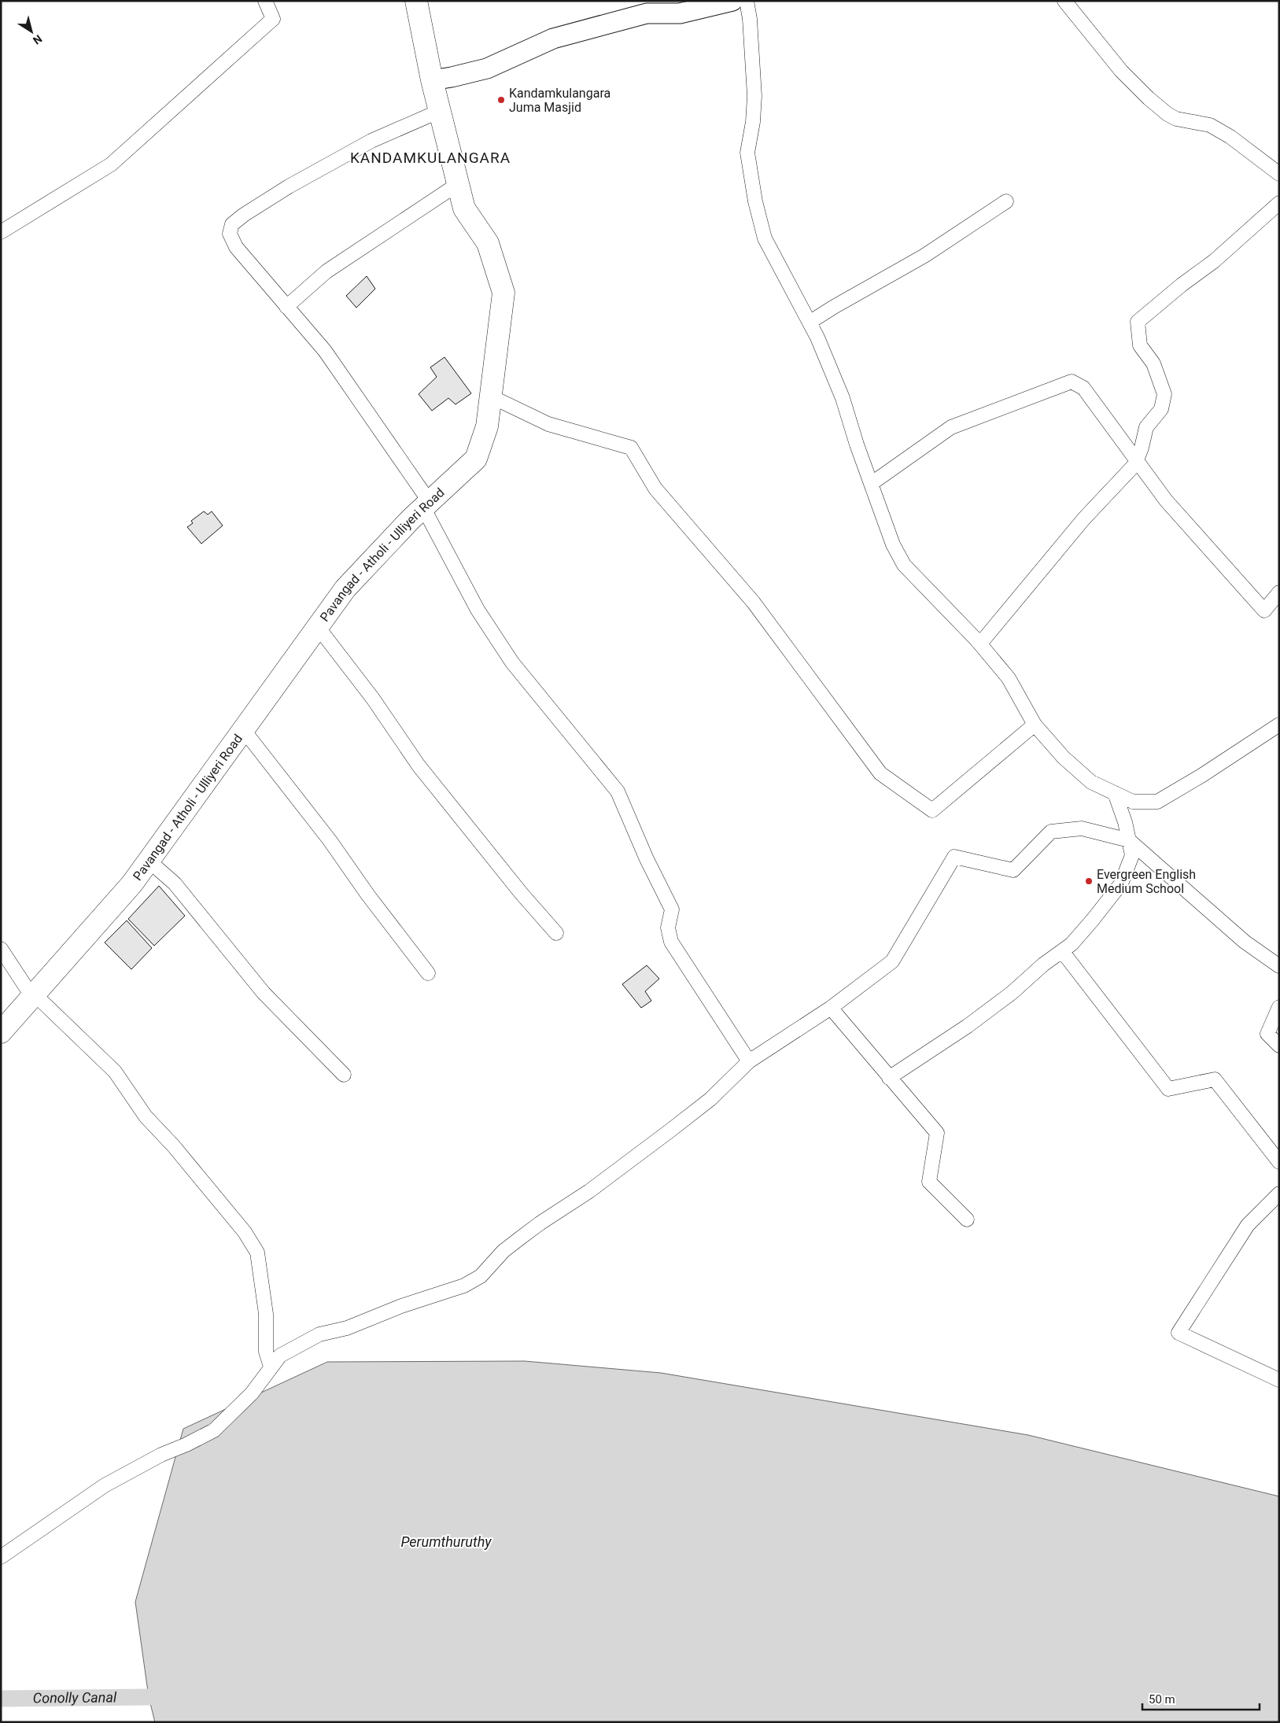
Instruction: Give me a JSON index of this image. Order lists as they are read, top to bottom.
{
  "streets": {
    "main road": ["Pavangad - Atholi - Ulliyeri Road"]
  },
  "districts": ["KANDAMKULANGARA"],
  "water": ["Perumthuruthy", "Conolly Canal"],
  "places": ["Kandamkulangara Juma Masjid", "Evergreen English Medium School"],
  "scale_bar": "50 m",
  "north": "bottom right"
}
